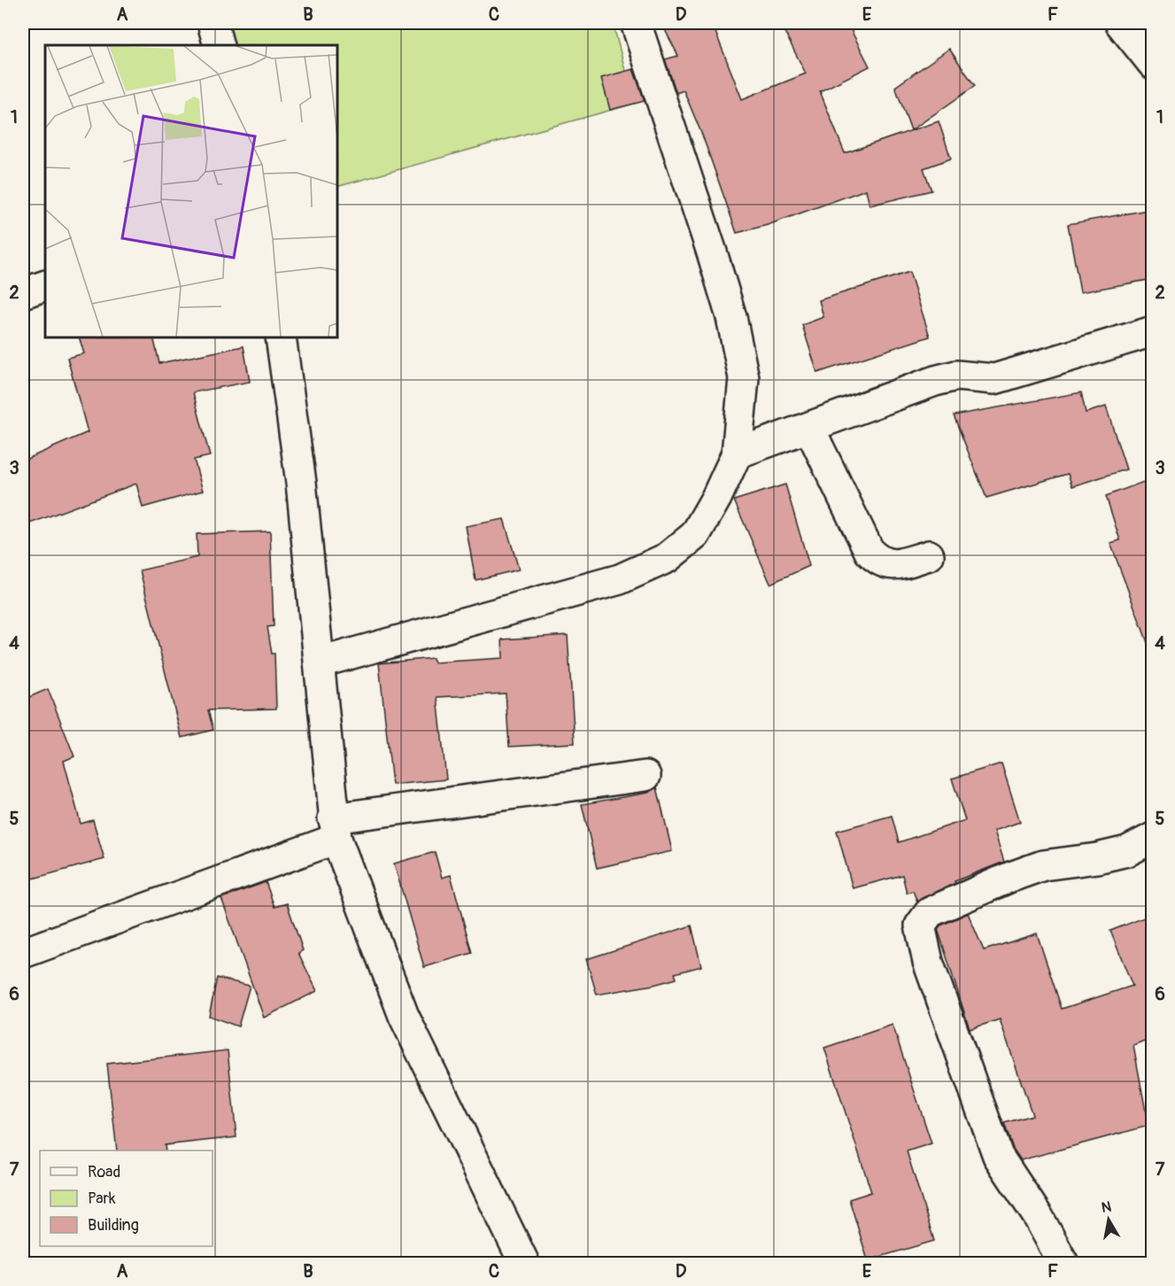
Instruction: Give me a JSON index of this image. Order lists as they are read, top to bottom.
{
  "legend": ["Road", "Park", "Building"],
  "north": "top",
  "grid": {
    "columns": [
      "A",
      "B",
      "C",
      "D",
      "E",
      "F"
    ],
    "rows": [
      "1",
      "2",
      "3",
      "4",
      "5",
      "6",
      "7"
    ]
  }
}
